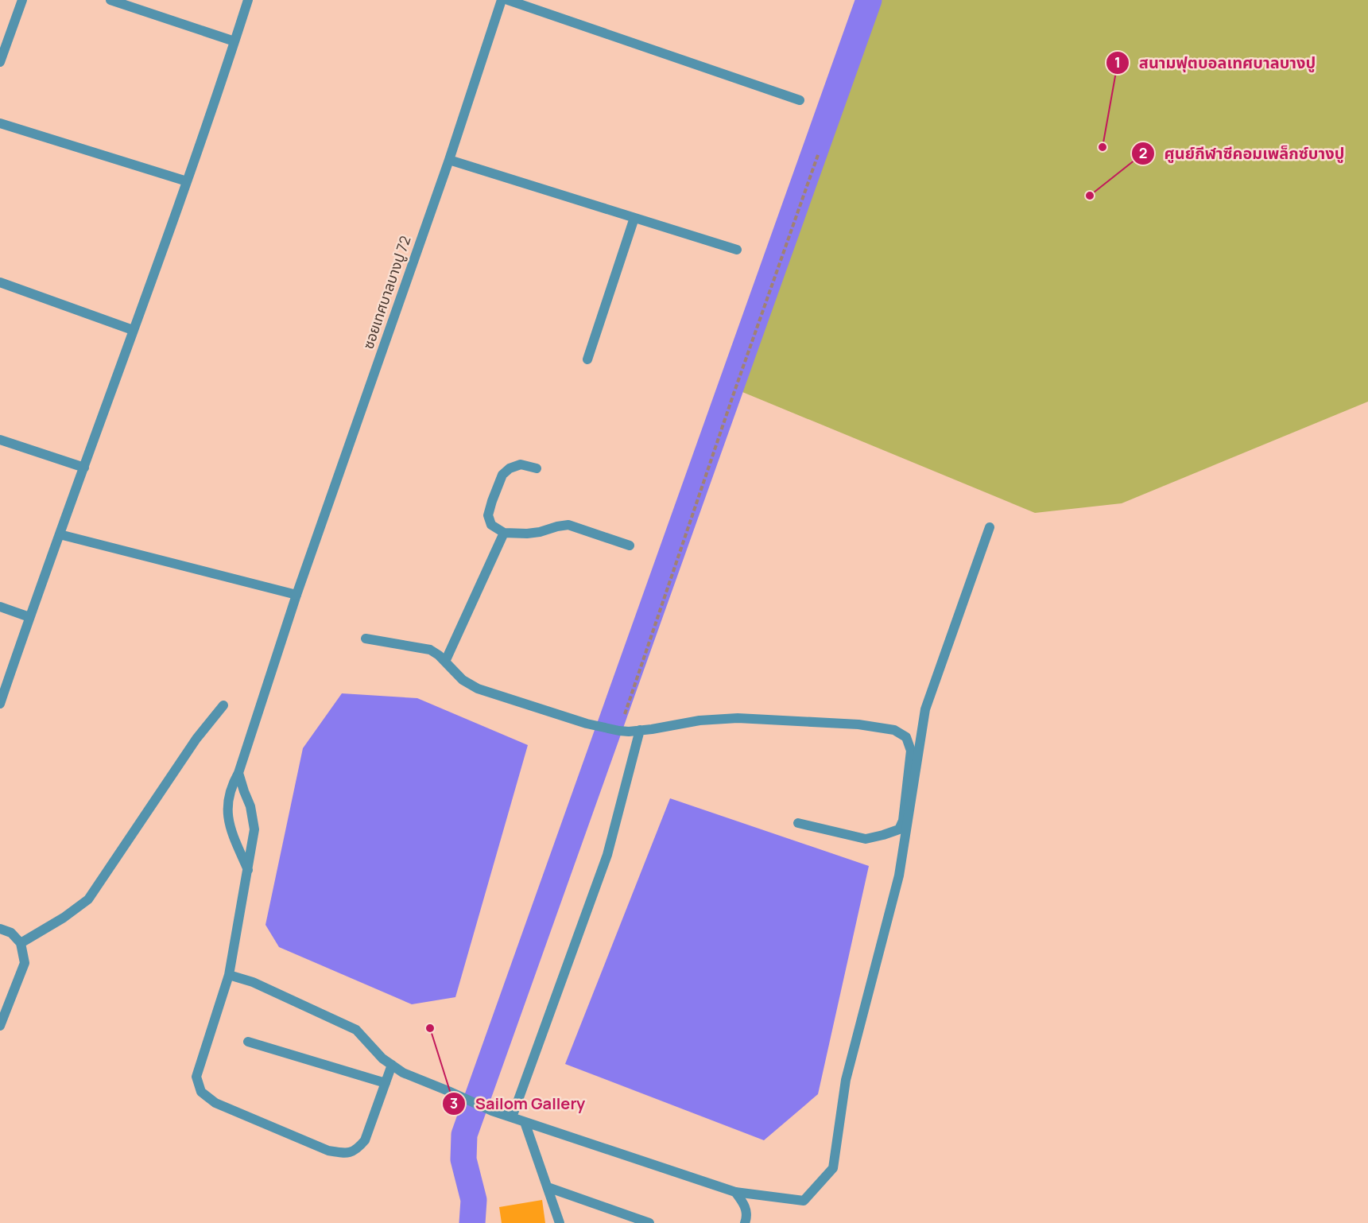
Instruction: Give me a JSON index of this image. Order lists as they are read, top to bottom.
{
  "streets": {
    "street": ["ซอยเทศบาลบางปู 72"]
  },
  "places": ["สนามฟุตบอลเทศบาลบางปู", "ศูนย์กีฬาซีคอมเพล็กซ์บางปู", "Sailom Gallery"]
}
